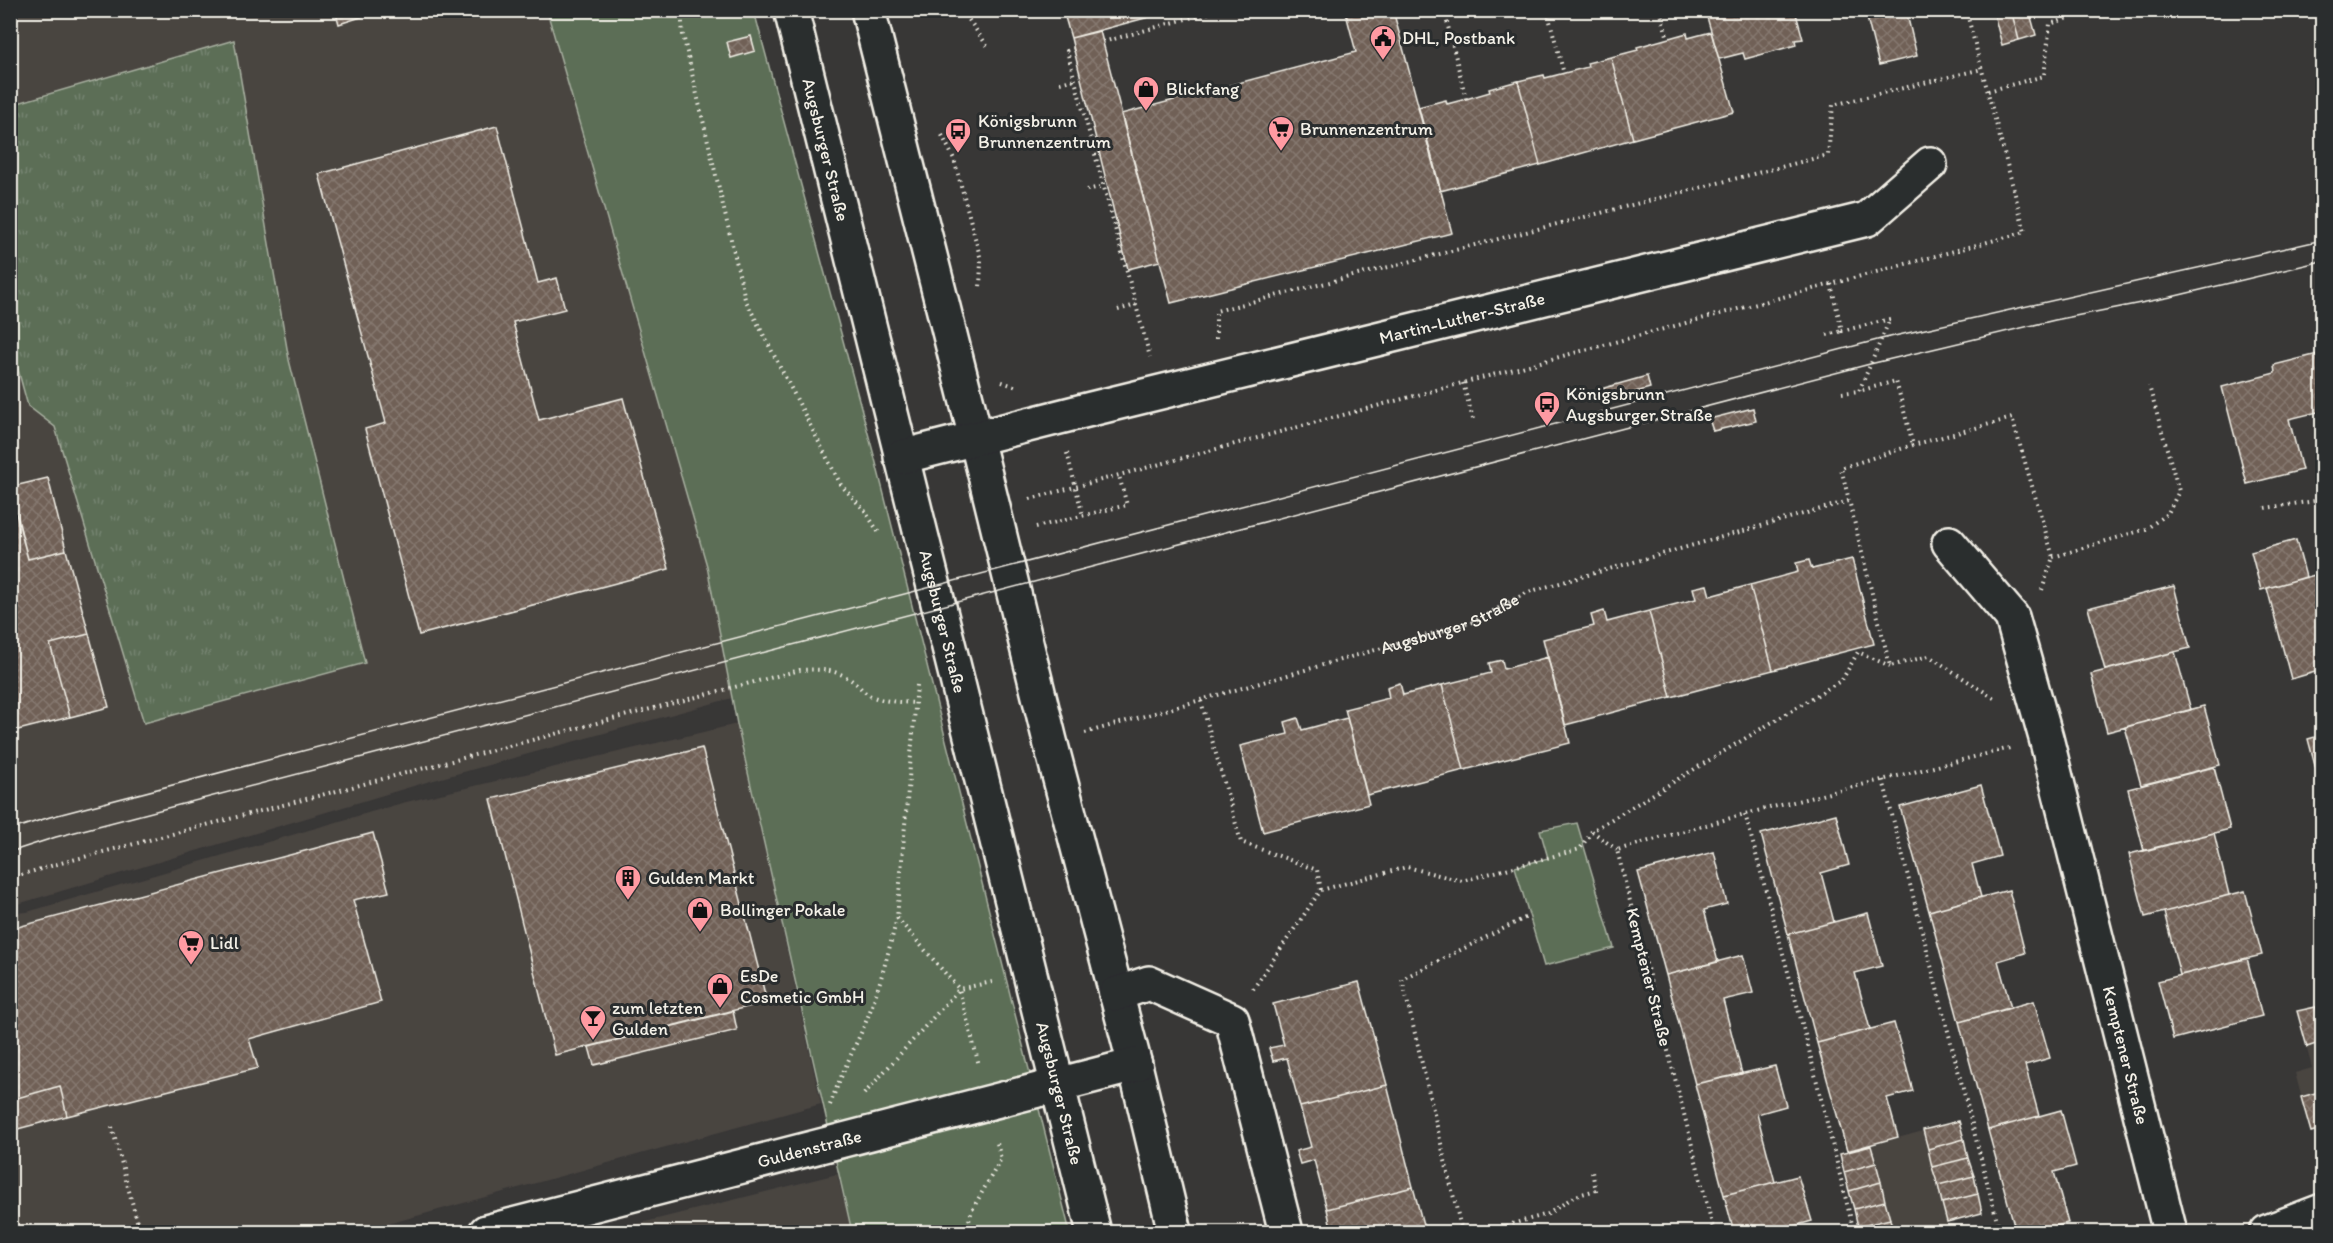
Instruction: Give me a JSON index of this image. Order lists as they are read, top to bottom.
{
  "streets": {
    "street": [
      "Augsburger Straße",
      "Martin-Luther-Straße",
      "Kemptener Straße",
      "Guldenstraße"
    ]
  },
  "crossings": [
    ["Augsburger Straße", "Martin-Luther-Straße"],
    ["Augsburger Straße", "Guldenstraße"]
  ],
  "places": {
    "public building": ["DHL, Postbank"],
    "shop": ["Blickfang", "Bollinger Pokale", "EsDe Cosmetic GmbH"],
    "supermarket": ["Brunnenzentrum", "Lidl"],
    "bus stop": ["Königsbrunn Brunnenzentrum", "Königsbrunn Augsburger Straße"],
    "building": ["Gulden Markt"],
    "bar": ["zum letzten Gulden"]
  }
}
